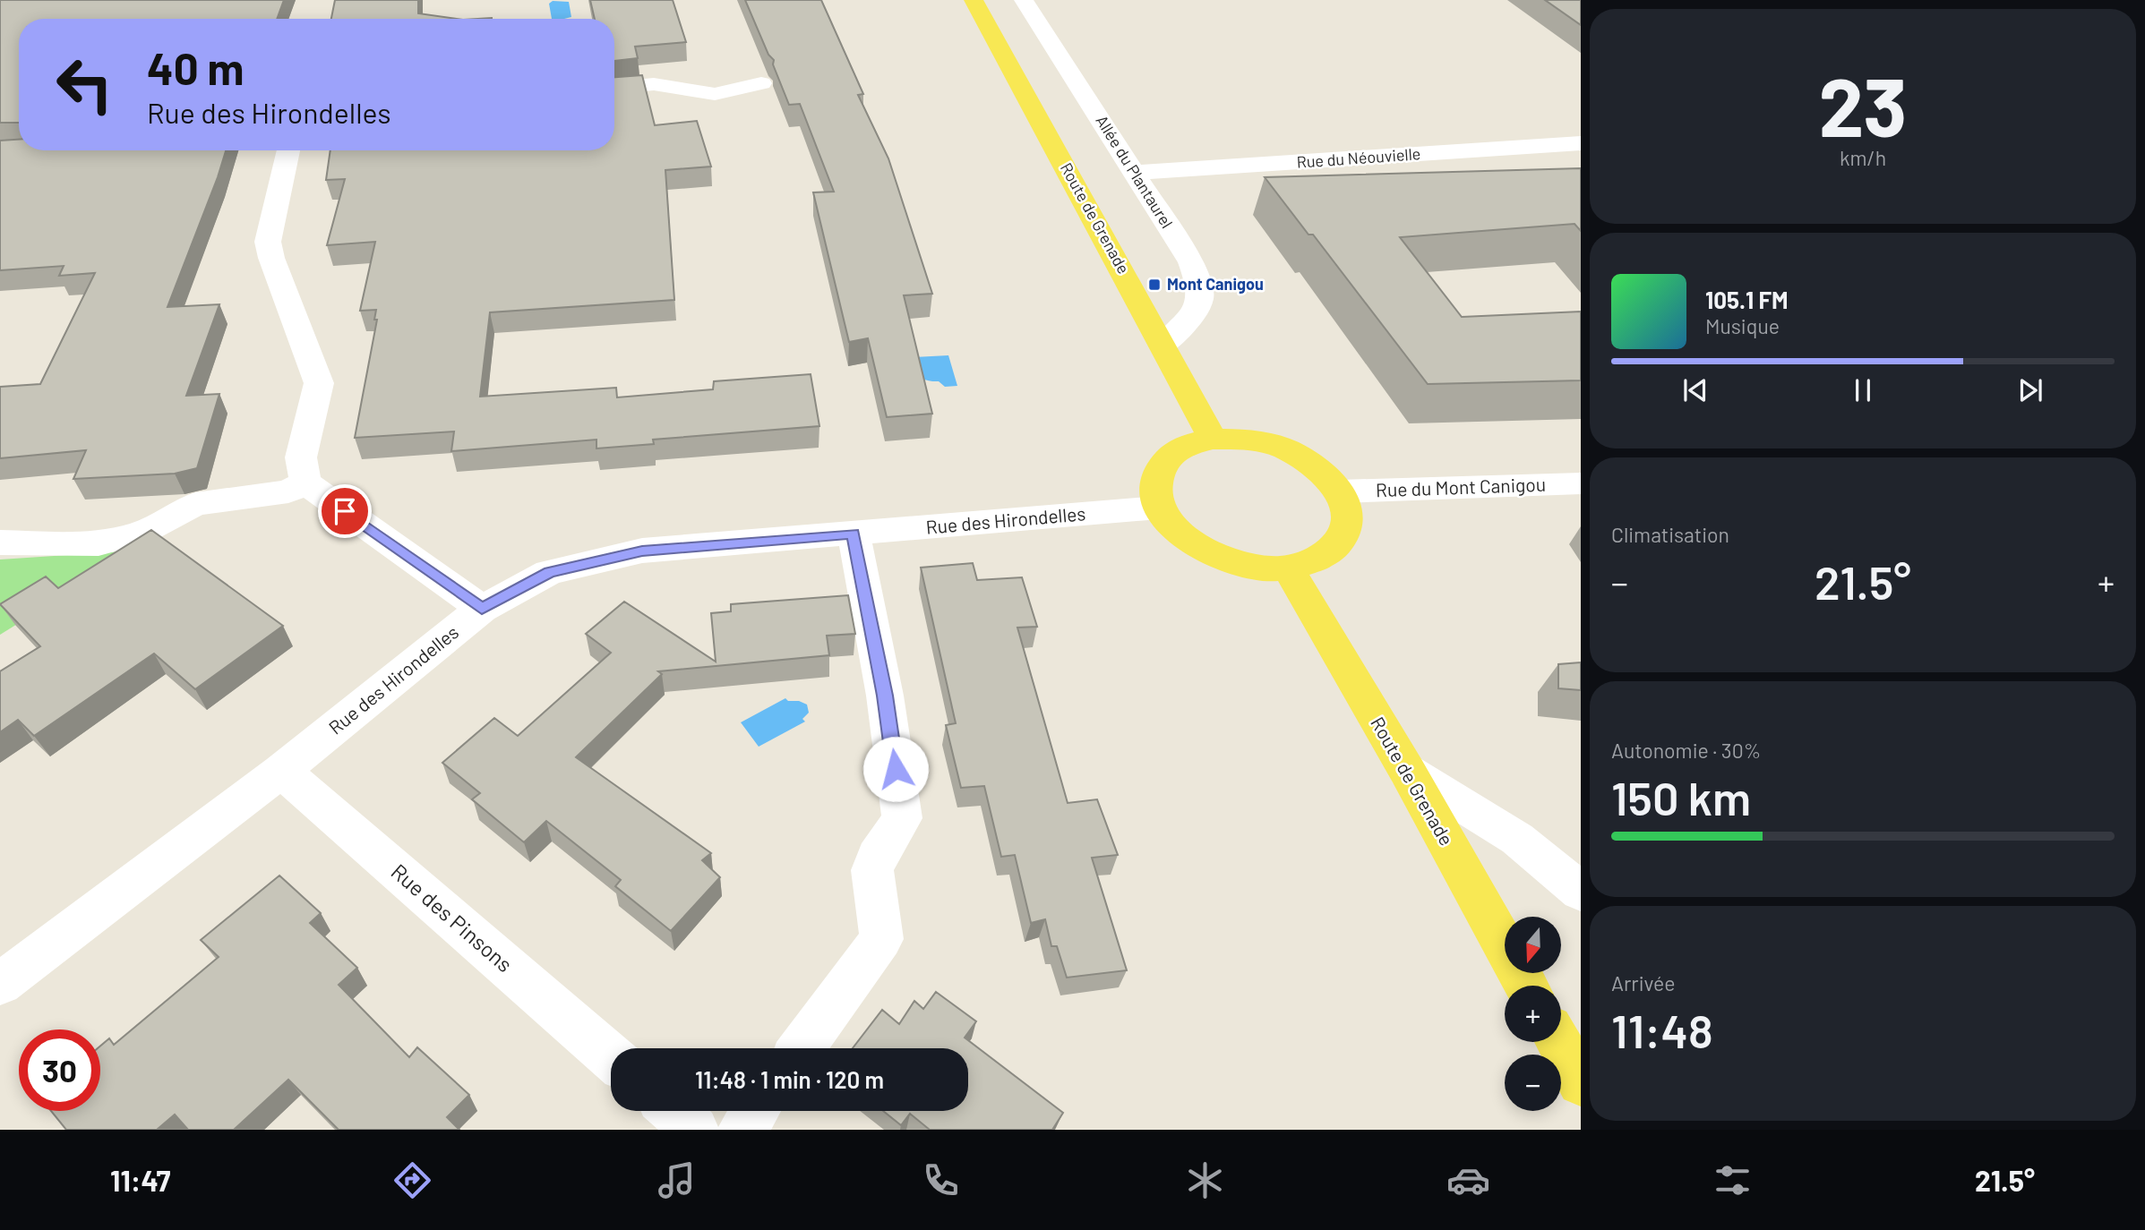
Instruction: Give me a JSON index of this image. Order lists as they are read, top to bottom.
{
  "streets": {
    "main road": ["Route de Grenade"],
    "street": [
      "Rue du Néouvielle",
      "Allée du Plantaurel",
      "Rue du Mont Canigou",
      "Rue des Hirondelles",
      "Rue des Pinsons"
    ]
  },
  "crossings": [
    ["Rue du Néouvielle", "Allée du Plantaurel"],
    ["Allée du Plantaurel", "Route de Grenade"],
    ["Route de Grenade", "Rue du Mont Canigou"],
    ["Route de Grenade", "Rue des Hirondelles"],
    ["Rue du Mont Canigou", "Rue des Hirondelles"],
    ["Rue des Hirondelles", "Rue des Pinsons"]
  ],
  "places": {
    "transit": ["Mont Canigou"]
  },
  "north": "bottom",
  "page": {
    "tile": [
      ["23", "km/h"],
      "Climatisation",
      ["Autonomie · 30%", "150 km"],
      ["Arrivée", "11:48"]
    ],
    "turn": ["40 m", "Rue des Hirondelles"],
    "song": ["105.1 FM", "Musique"],
    "heat": ["−", "21.5°", "+"],
    "map_buttons": ["+", "−"],
    "limit": "30",
    "trip": "11:48 · 1 min · 120 m",
    "tabs": ["11:47", "21.5°"]
  }
}
